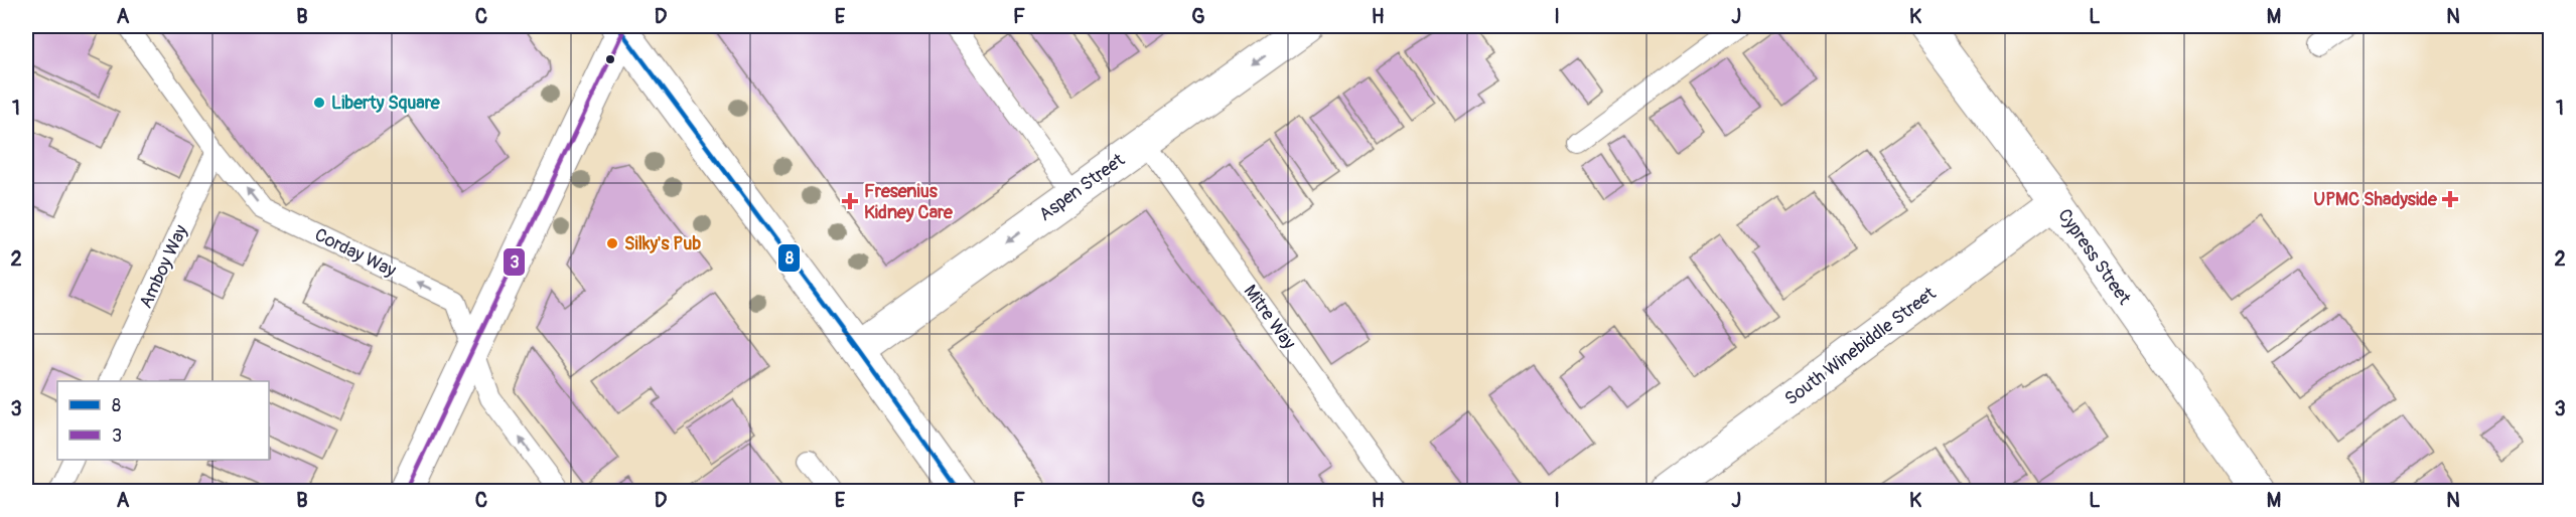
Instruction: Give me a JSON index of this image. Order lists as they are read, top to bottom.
{
  "streets": {
    "street": ["Aspen Street", "Cypress Street", "South Winebiddle Street"],
    "lane": ["Corday Way", "Amboy Way", "Mitre Way"]
  },
  "crossings": [
    ["Aspen Street", "Mitre Way"],
    ["Corday Way", "Amboy Way"],
    ["Cypress Street", "South Winebiddle Street"]
  ],
  "one_way": ["Aspen Street", "Corday Way"],
  "places": {
    "other": ["Liberty Square", "Silky's Pub"],
    "health": ["UPMC Shadyside", "Fresenius Kidney Care"]
  },
  "lines": ["transit line 8", "transit line 3"],
  "legend": ["8", "3"],
  "grid": {
    "columns": [
      "A",
      "B",
      "C",
      "D",
      "E",
      "F",
      "G",
      "H",
      "I",
      "J",
      "K",
      "L",
      "M",
      "N"
    ],
    "rows": ["1", "2", "3"]
  }
}
